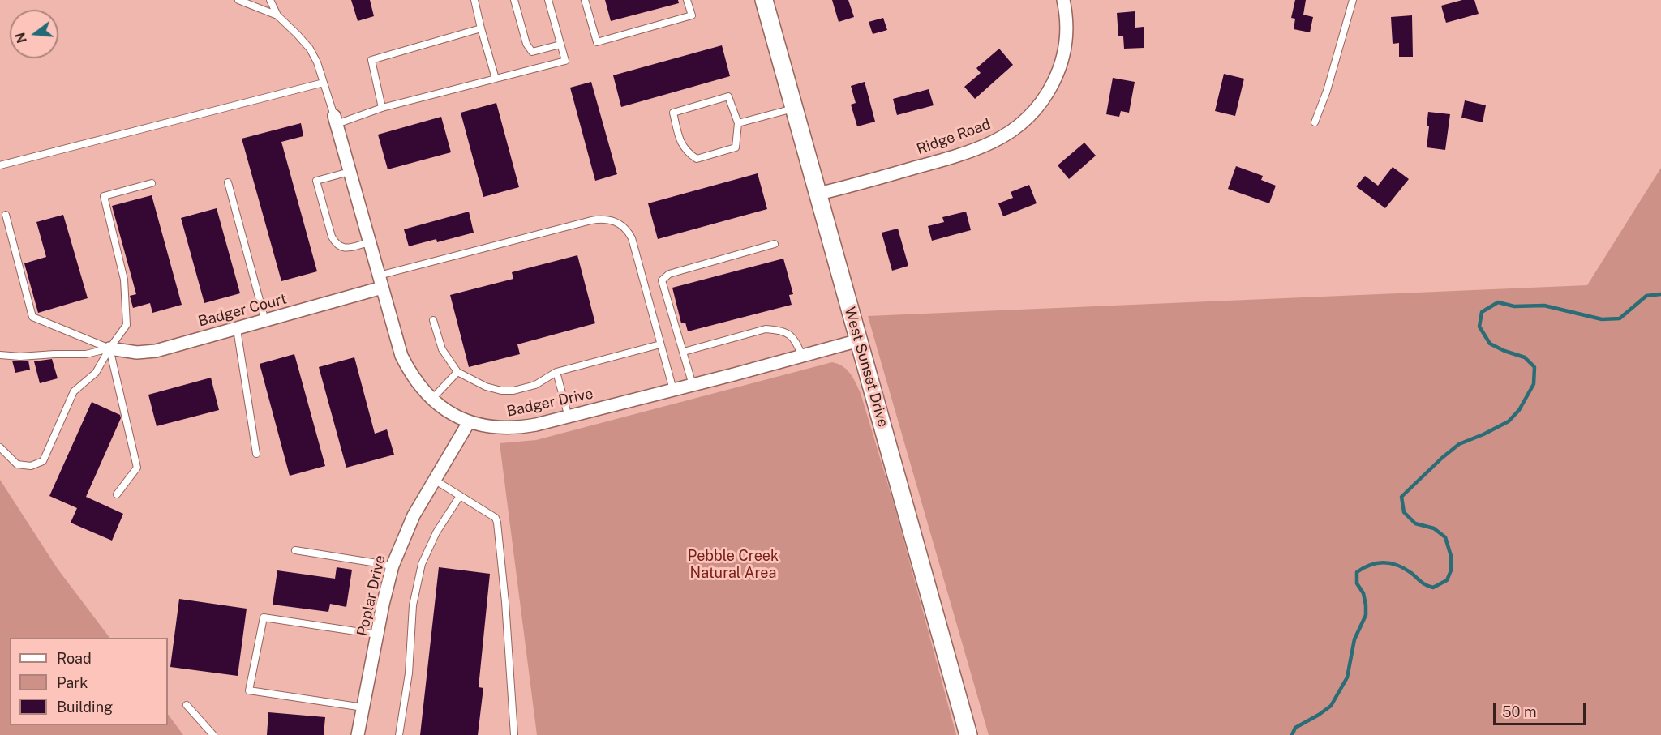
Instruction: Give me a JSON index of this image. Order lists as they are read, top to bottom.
{
  "streets": {
    "main road": ["West Sunset Drive"],
    "street": [
      "Ridge Road",
      "Badger Court",
      "Badger Drive",
      "Poplar Drive"
    ]
  },
  "crossings": [
    ["Ridge Road", "West Sunset Drive"],
    ["Badger Court", "Badger Drive"],
    ["West Sunset Drive", "Badger Drive"],
    ["Badger Drive", "Poplar Drive"]
  ],
  "parks": ["Pebble Creek Natural Area"],
  "legend": ["Road", "Park", "Building"],
  "scale_bar": "50 m",
  "north": "left"
}
